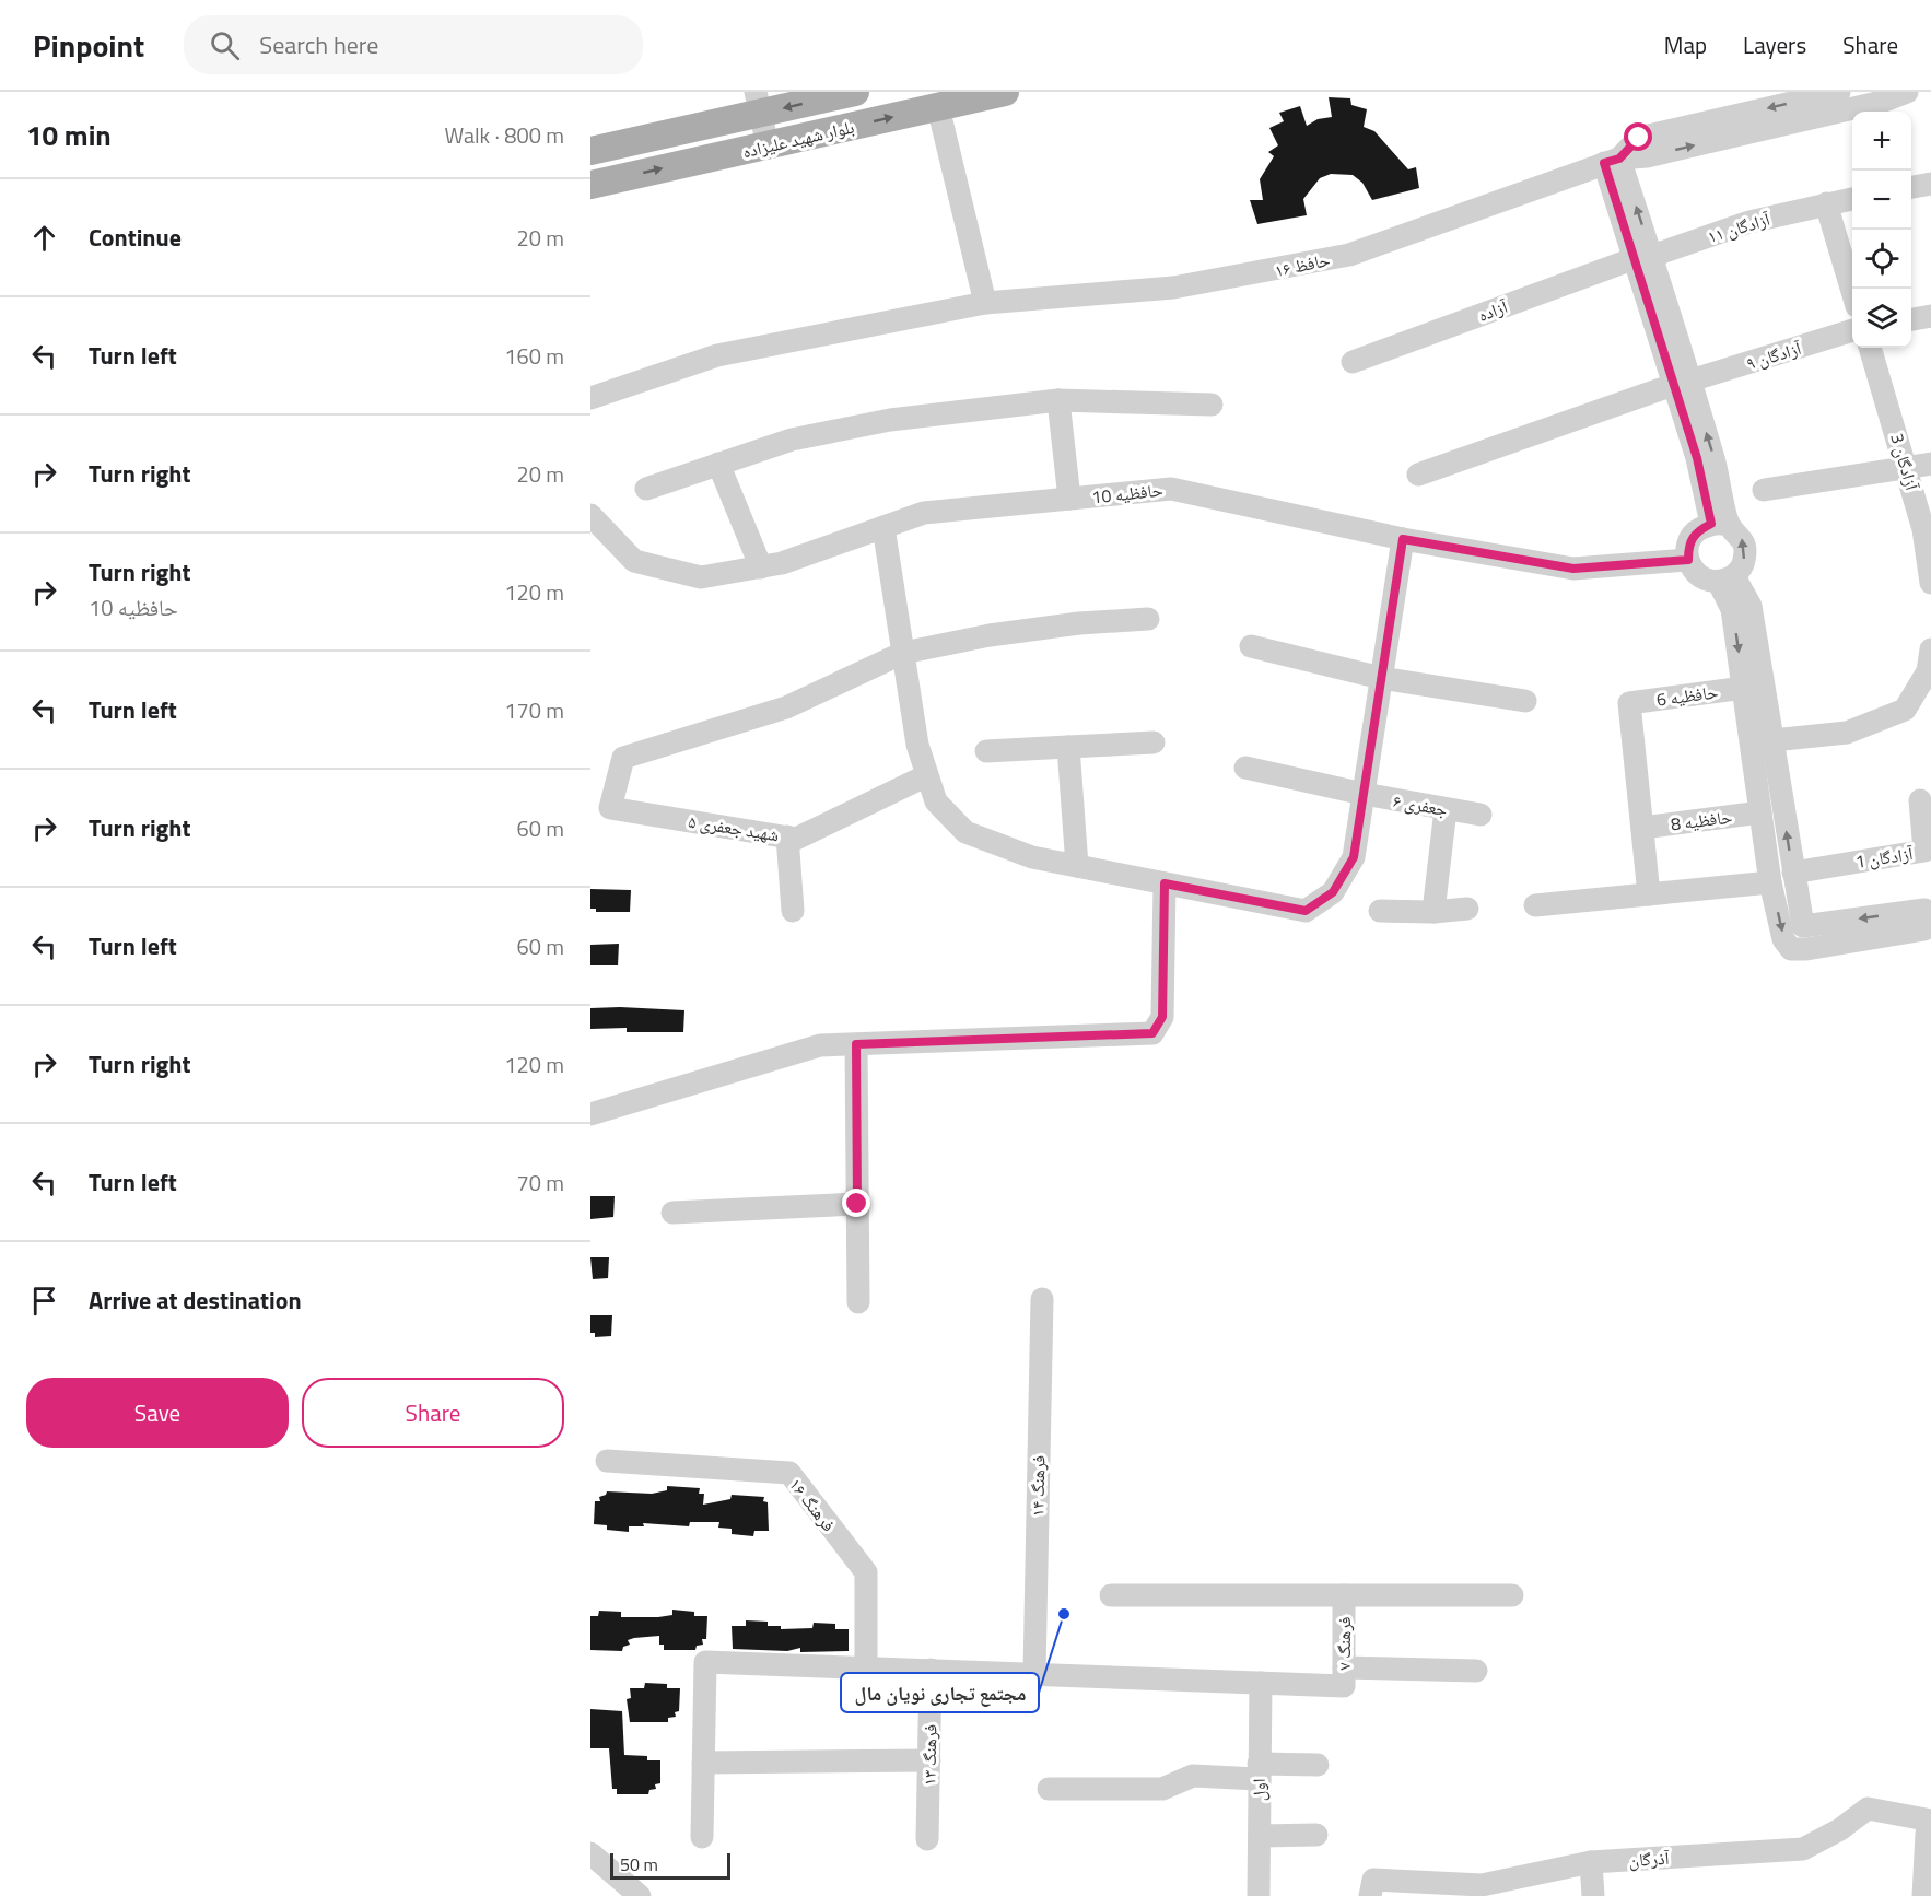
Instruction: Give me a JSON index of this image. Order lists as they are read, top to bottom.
{
  "streets": {
    "main road": ["بلوار شهید علیزاده"],
    "street": [
      "آزادگان ۱۱",
      "حافظ ۱۶",
      "آزاده",
      "آزادگان ۹",
      "آزادگان 3",
      "حافظیه 10",
      "حافظیه 6",
      "جعفری ۶",
      "حافظیه 8",
      "شهید جعفری ۵",
      "آزادگان 1",
      "فرهنگ ۱۴",
      "فرهنگ ۱۶",
      "فرهنگ ۷",
      "فرهنگ ۱۳",
      "اول",
      "آذرگان"
    ]
  },
  "crossings": [
    ["آزادگان ۱۱", "آزاده"],
    ["حافظیه 6", "حافظیه 8"],
    ["فرهنگ ۷", "اول"]
  ],
  "places": ["مجتمع تجاری نویان مال"],
  "scale_bar": "50 m",
  "page": {
    "header": "Pinpoint",
    "search": "Search here",
    "nav": ["Map", "Layers", "Share"],
    "heading": ["10 min", "Walk · 800 m"],
    "map_buttons": ["+", "−"],
    "list": [
      ["Continue", "20 m"],
      ["Turn left", "160 m"],
      ["Turn right", "20 m"],
      ["Turn right", "حافظیه 10", "120 m"],
      ["Turn left", "170 m"],
      ["Turn right", "60 m"],
      ["Turn left", "60 m"],
      ["Turn right", "120 m"],
      ["Turn left", "70 m"],
      "Arrive at destination"
    ],
    "buttons": ["Save", "Share"],
    "scale": "50 m"
  }
}
